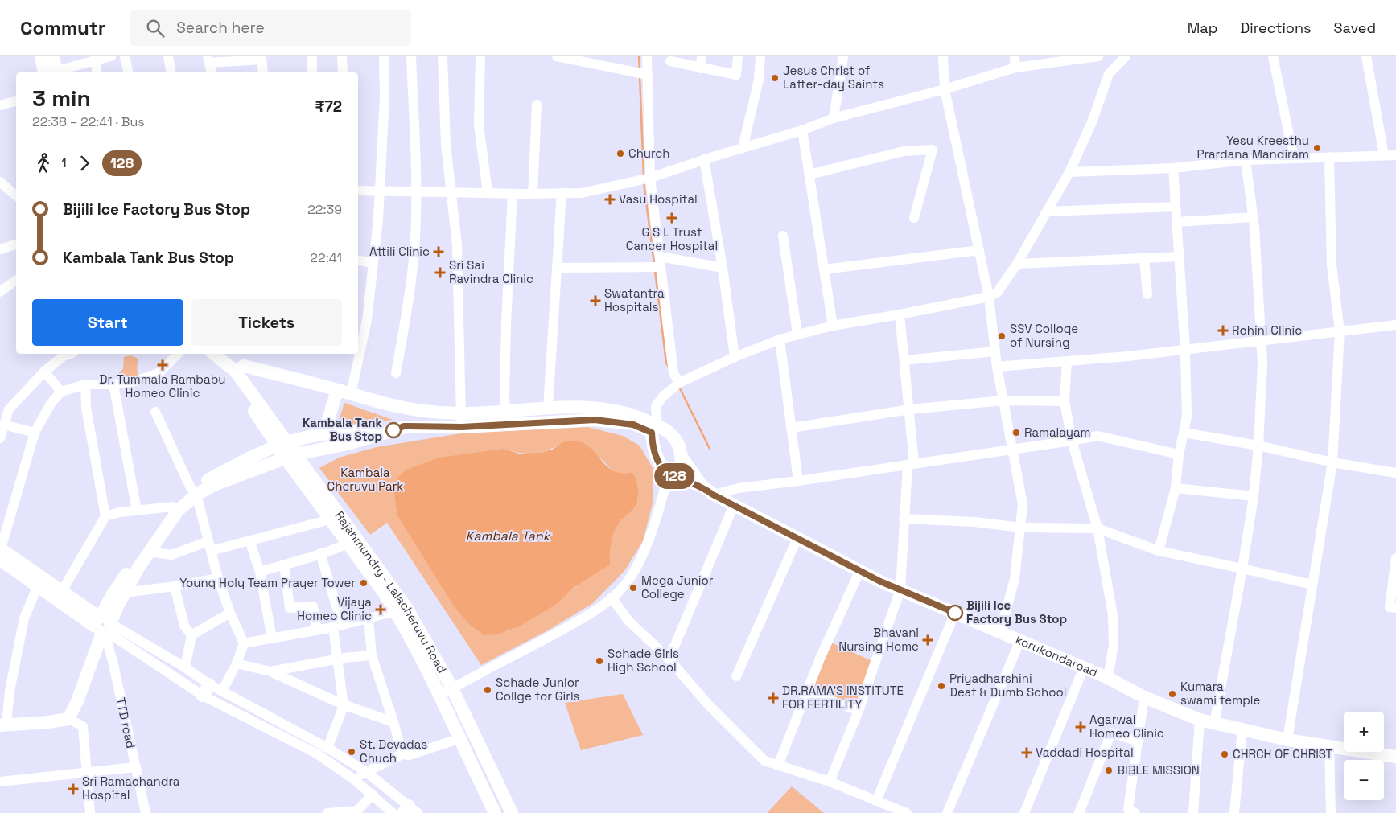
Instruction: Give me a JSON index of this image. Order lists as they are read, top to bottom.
{
  "streets": {
    "main road": ["Rajahmundry - Lalacheruvu Road", "korukondaroad"],
    "street": ["TTD road"]
  },
  "water": ["Kambala Tank"],
  "parks": ["Kambala Cheruvu Park"],
  "places": {
    "other": [
      "Jesus Christ of Latter-day Saints",
      "Yesu Kreesthu Prardana Mandiram",
      "Church",
      "SSV Colloge of Nursing",
      "Kambala Tank Bus Stop",
      "Ramalayam",
      "Young Holy Team Prayer Tower",
      "Mega Junior College",
      "Bijili Ice Factory Bus Stop",
      "Schade Girls High School",
      "Priyadharshini Deaf & Dumb School",
      "Schade Junior Collge for Girls",
      "Kumara swami temple",
      "St. Devadas Chuch",
      "CHRCH OF CHRIST",
      "BIBLE MISSION"
    ],
    "health": [
      "Vasu Hospital",
      "G S L Trust Cancer Hospital",
      "Attili Clinic",
      "Sri Sai Ravindra Clinic",
      "Swatantra Hospitals",
      "Rohini Clinic",
      "Dr. Tummala Rambabu Homeo Clinic",
      "Vijaya Homeo Clinic",
      "Bhavani Nursing Home",
      "DR.RAMA'S INSTITUTE FOR FERTILITY",
      "Agarwal Homeo Clinic",
      "Vaddadi Hospital",
      "Sri Ramachandra Hospital"
    ]
  },
  "lines": ["bus line 128"],
  "page": {
    "header": "Commutr",
    "search": "Search here",
    "nav": ["Map", "Directions", "Saved"],
    "on_map": "128",
    "heading": ["3 min", "22:38 – 22:41 · Bus", "₹72"],
    "legs": ["1", "128"],
    "list": [
      {
        "name": "Bijili Ice Factory Bus Stop",
        "value": "22:39"
      },
      {
        "name": "Kambala Tank Bus Stop",
        "value": "22:41"
      }
    ],
    "buttons": ["Start", "Tickets"],
    "map_buttons": ["+", "−"]
  }
}
